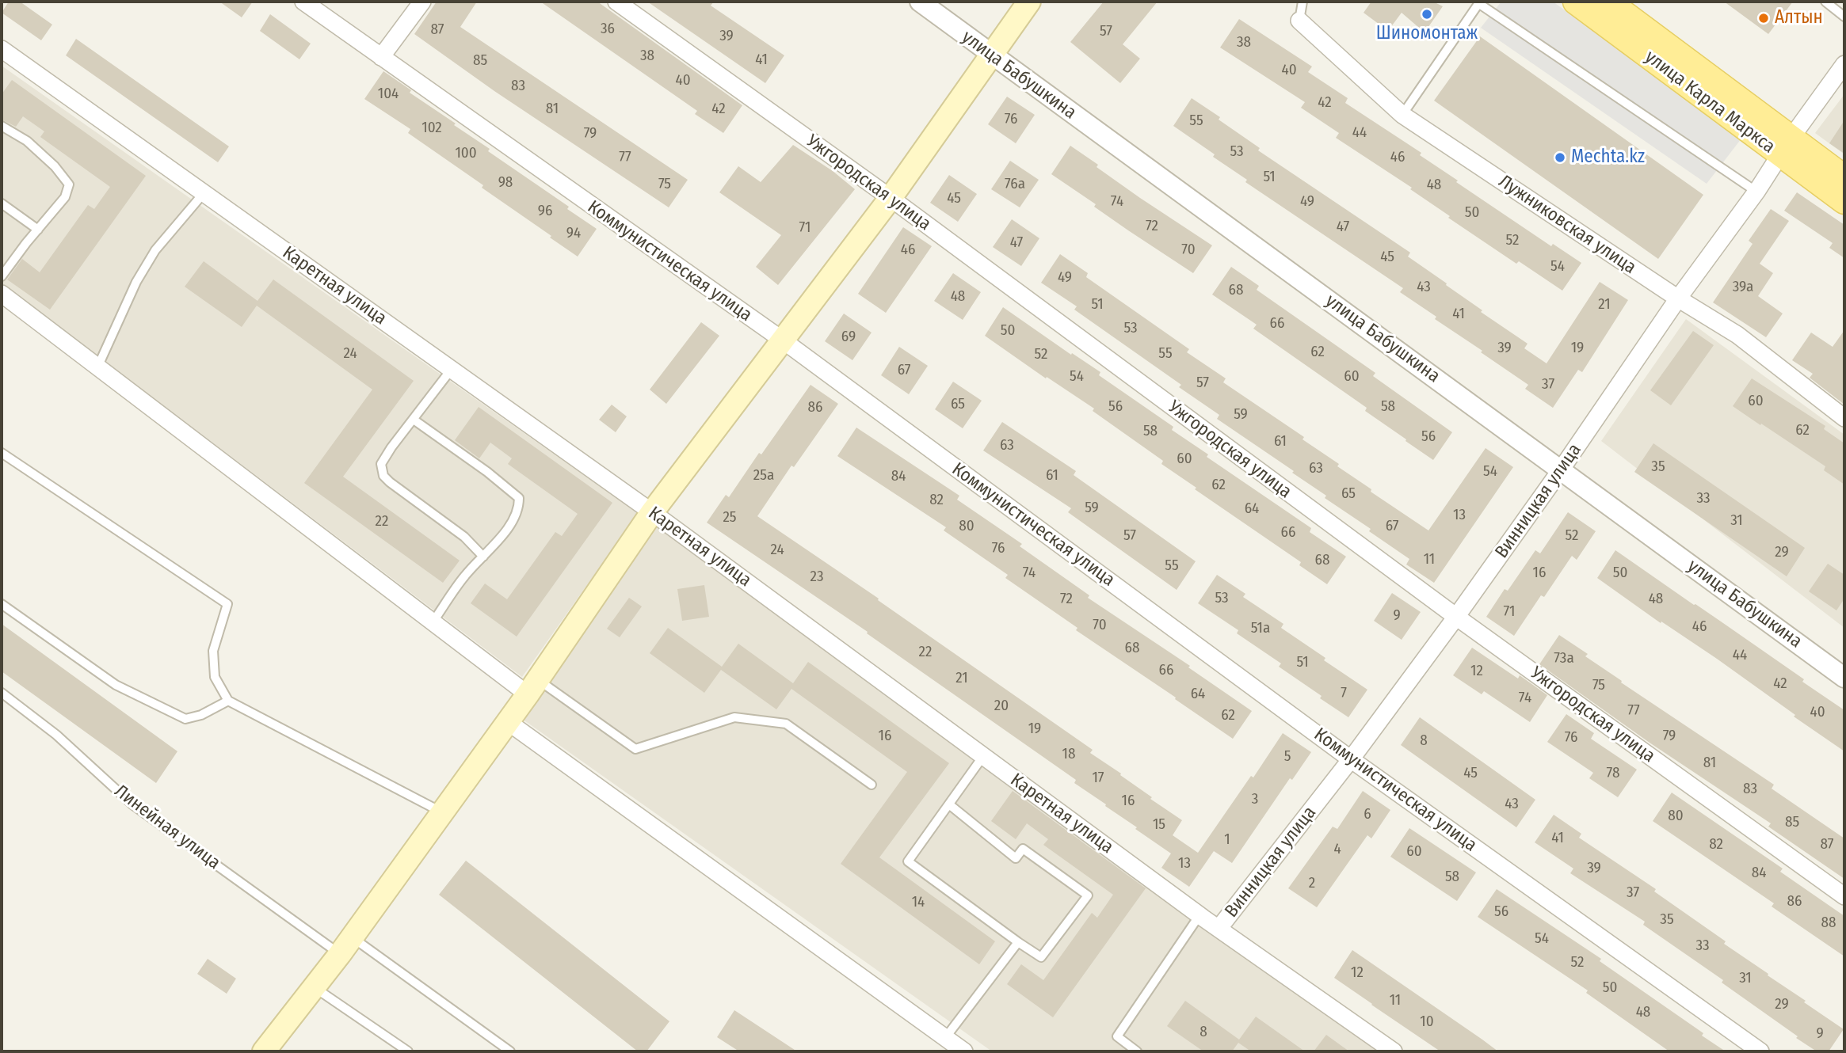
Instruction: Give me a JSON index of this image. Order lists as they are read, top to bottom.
{
  "streets": {
    "main road": ["улица Карла Маркса"],
    "street": [
      "улица Бабушкина",
      "Ужгородская улица",
      "Лужниковская улица",
      "Коммунистическая улица",
      "Каретная улица",
      "Винницкая улица"
    ],
    "lane": ["Линейная улица"]
  },
  "crossings": [
    ["улица Бабушкина", "Винницкая улица"],
    ["улица Карла Маркса", "Винницкая улица"],
    ["Ужгородская улица", "Винницкая улица"],
    ["Лужниковская улица", "Винницкая улица"],
    ["Коммунистическая улица", "Винницкая улица"],
    ["Каретная улица", "Винницкая улица"]
  ],
  "places": ["Шиномонтаж", "Алтын", "Mechta.kz"],
  "house_numbers": [
    "36",
    "87",
    "57",
    "39",
    "38",
    "38",
    "41",
    "85",
    "40",
    "40",
    "83",
    "104",
    "42",
    "81",
    "42",
    "76",
    "55",
    "102",
    "44",
    "79",
    "53",
    "100",
    "77",
    "46",
    "51",
    "98",
    "75",
    "76а",
    "48",
    "45",
    "74",
    "49",
    "96",
    "50",
    "72",
    "47",
    "71",
    "94",
    "52",
    "47",
    "46",
    "70",
    "45",
    "54",
    "49",
    "43",
    "39а",
    "68",
    "48",
    "51",
    "21",
    "41",
    "66",
    "53",
    "50",
    "69",
    "39",
    "19",
    "62",
    "24",
    "55",
    "52",
    "67",
    "54",
    "60",
    "57",
    "37",
    "60",
    "65",
    "56",
    "58",
    "86",
    "59",
    "62",
    "58",
    "56",
    "61",
    "63",
    "60",
    "35",
    "63",
    "54",
    "25а",
    "61",
    "84",
    "62",
    "65",
    "33",
    "82",
    "59",
    "64",
    "13",
    "25",
    "31",
    "22",
    "80",
    "67",
    "66",
    "57",
    "52",
    "76",
    "24",
    "29",
    "11",
    "68",
    "55",
    "74",
    "16",
    "50",
    "23",
    "53",
    "72",
    "48",
    "71",
    "9",
    "70",
    "46",
    "51а",
    "68",
    "22",
    "44",
    "73а",
    "51",
    "66",
    "12",
    "21",
    "42",
    "75",
    "7",
    "64",
    "74",
    "20",
    "77",
    "40",
    "62",
    "19",
    "16",
    "79",
    "76",
    "8",
    "18",
    "5",
    "81",
    "45",
    "78",
    "17",
    "83",
    "3",
    "16",
    "43",
    "6",
    "80",
    "85",
    "15",
    "41",
    "1",
    "82",
    "87",
    "4",
    "60",
    "13",
    "39",
    "84",
    "58",
    "2",
    "37",
    "86",
    "14",
    "56",
    "35",
    "88",
    "54",
    "33",
    "52",
    "12",
    "31",
    "50",
    "11",
    "29",
    "48",
    "10",
    "8",
    "9"
  ]
}
